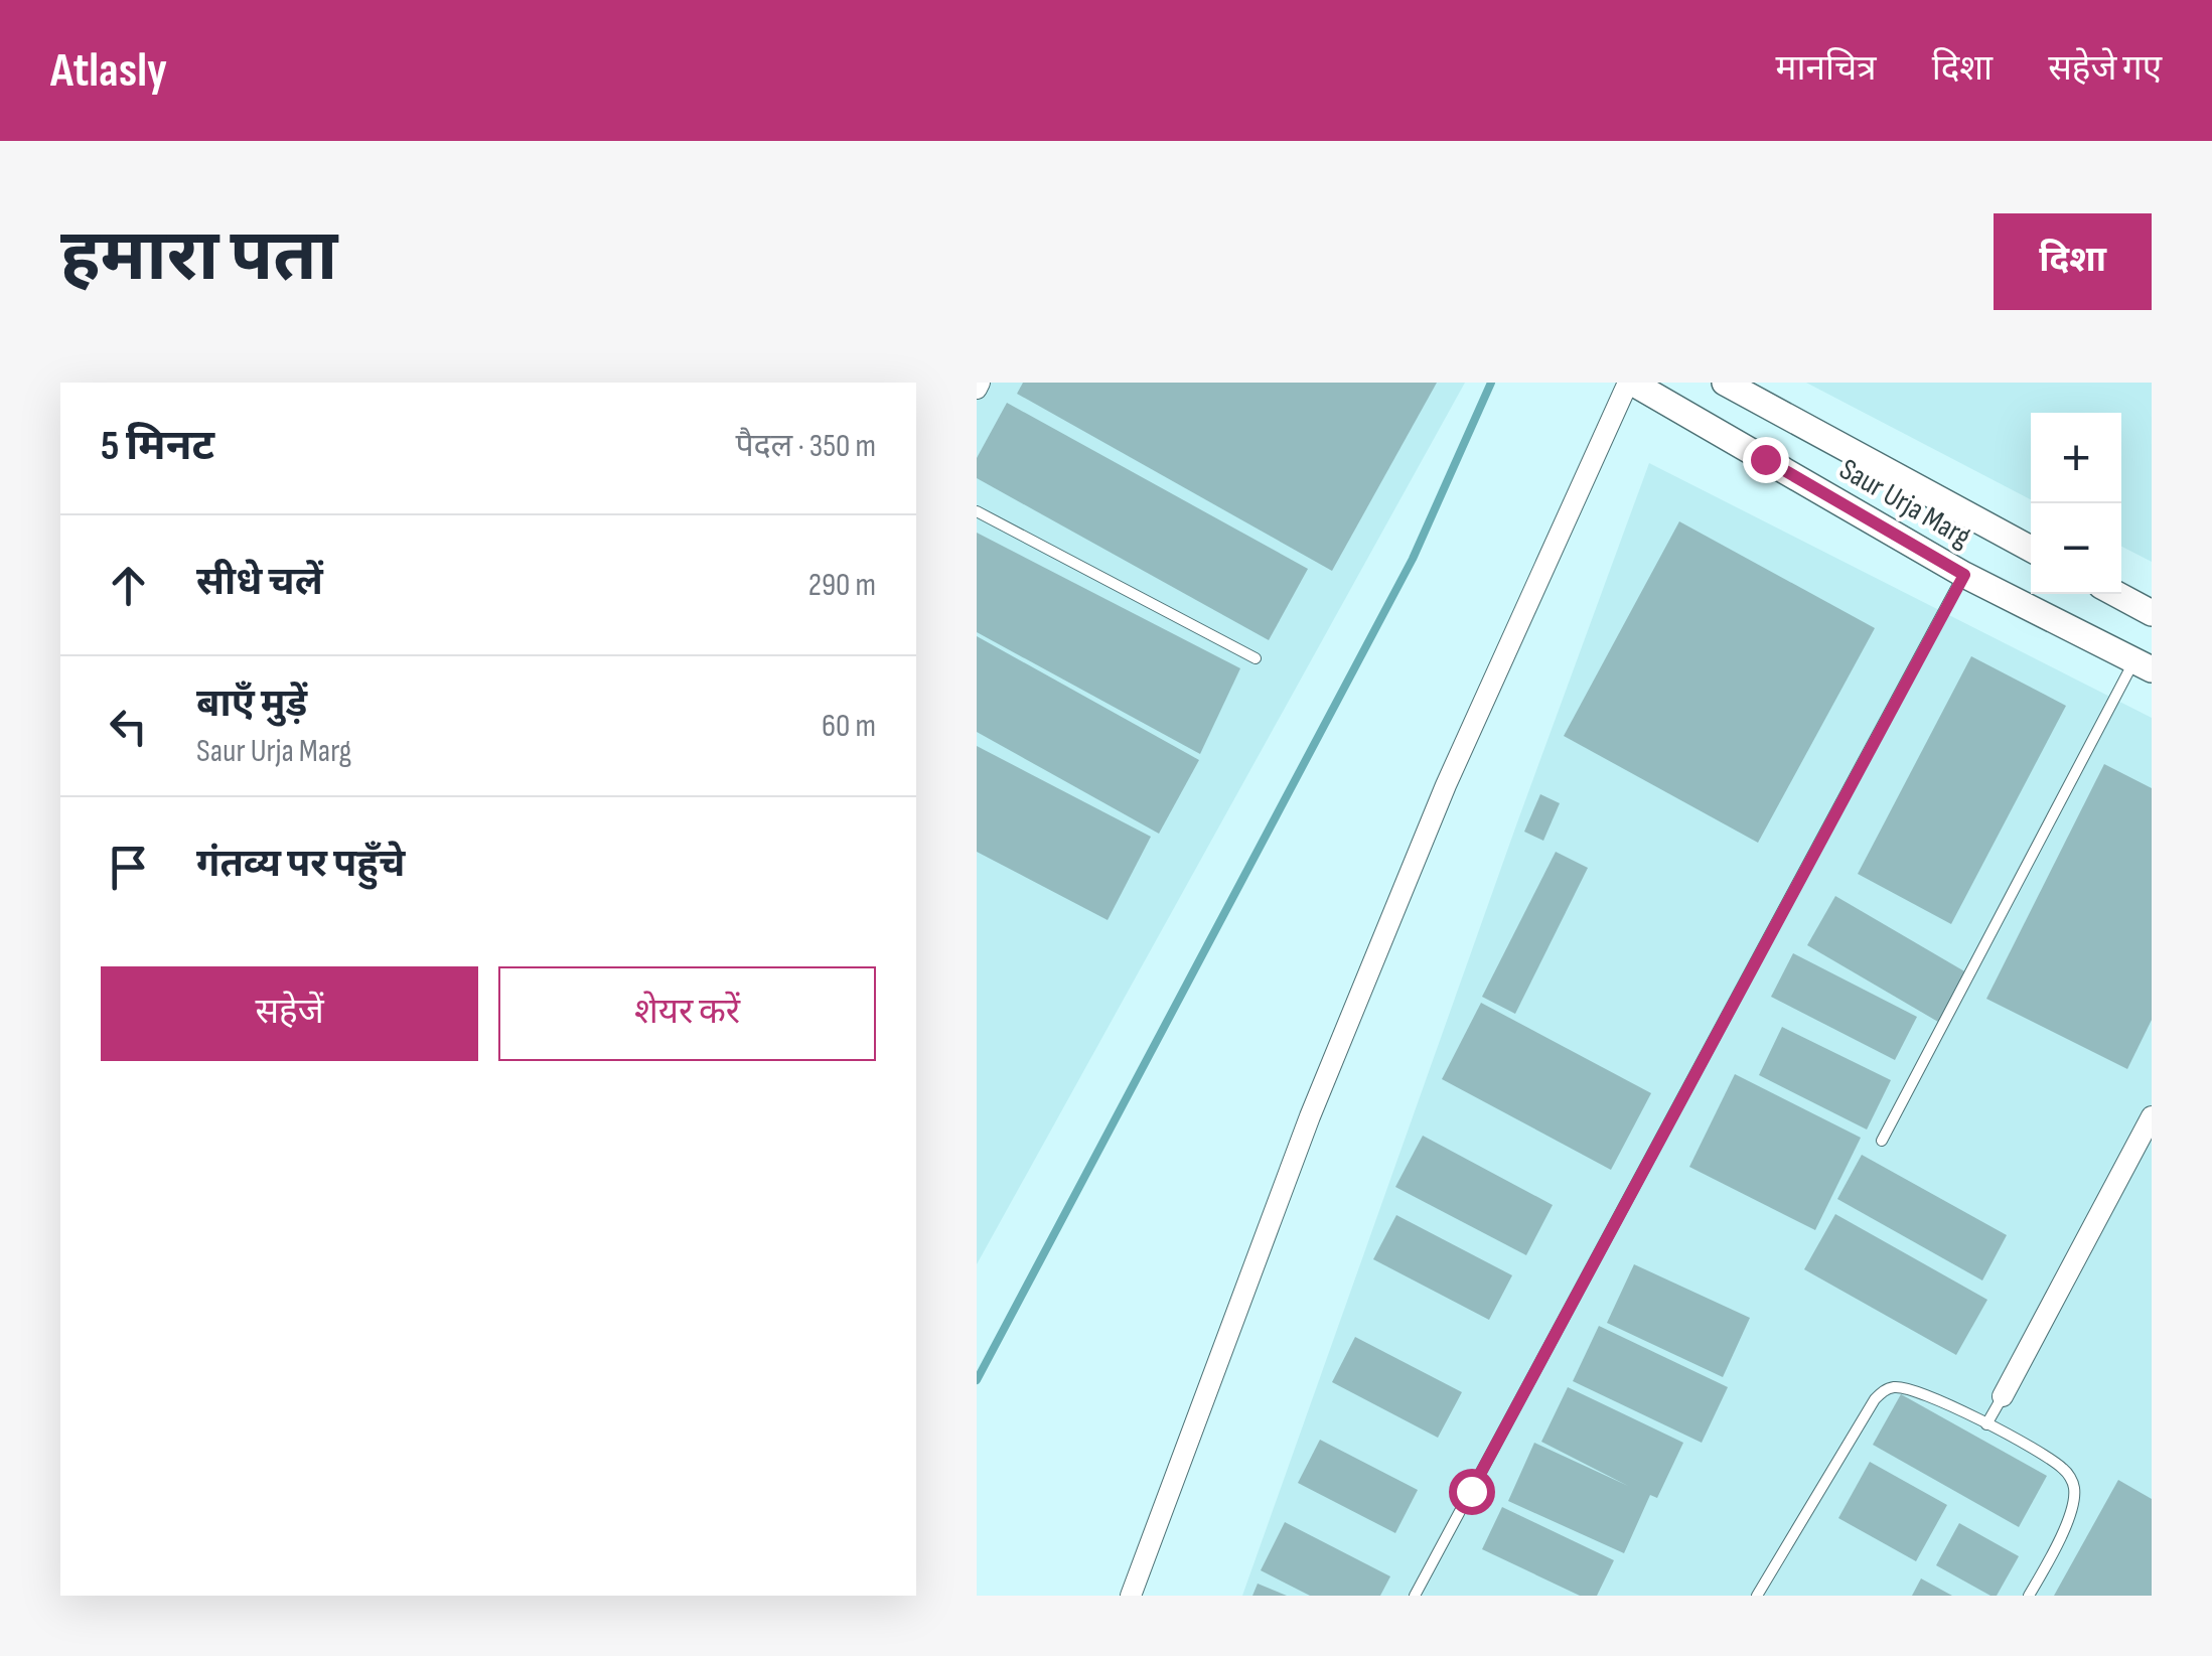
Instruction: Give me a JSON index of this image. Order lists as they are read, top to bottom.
{
  "streets": {
    "street": ["Saur Urja Marg"]
  },
  "page": {
    "header": "Atlasly",
    "nav": ["मानचित्र", "दिशा", "सहेजे गए"],
    "buttons": [
      "दिशा",
      ["सहेजें", "शेयर करें"]
    ],
    "title": "हमारा पता",
    "heading": ["5 मिनट", "पैदल · 350 m"],
    "map_buttons": ["+", "−"],
    "list": [
      ["सीधे चलें", "290 m"],
      ["बाएँ मुड़ें", "Saur Urja Marg", "60 m"],
      "गंतव्य पर पहुँचे"
    ]
  }
}
